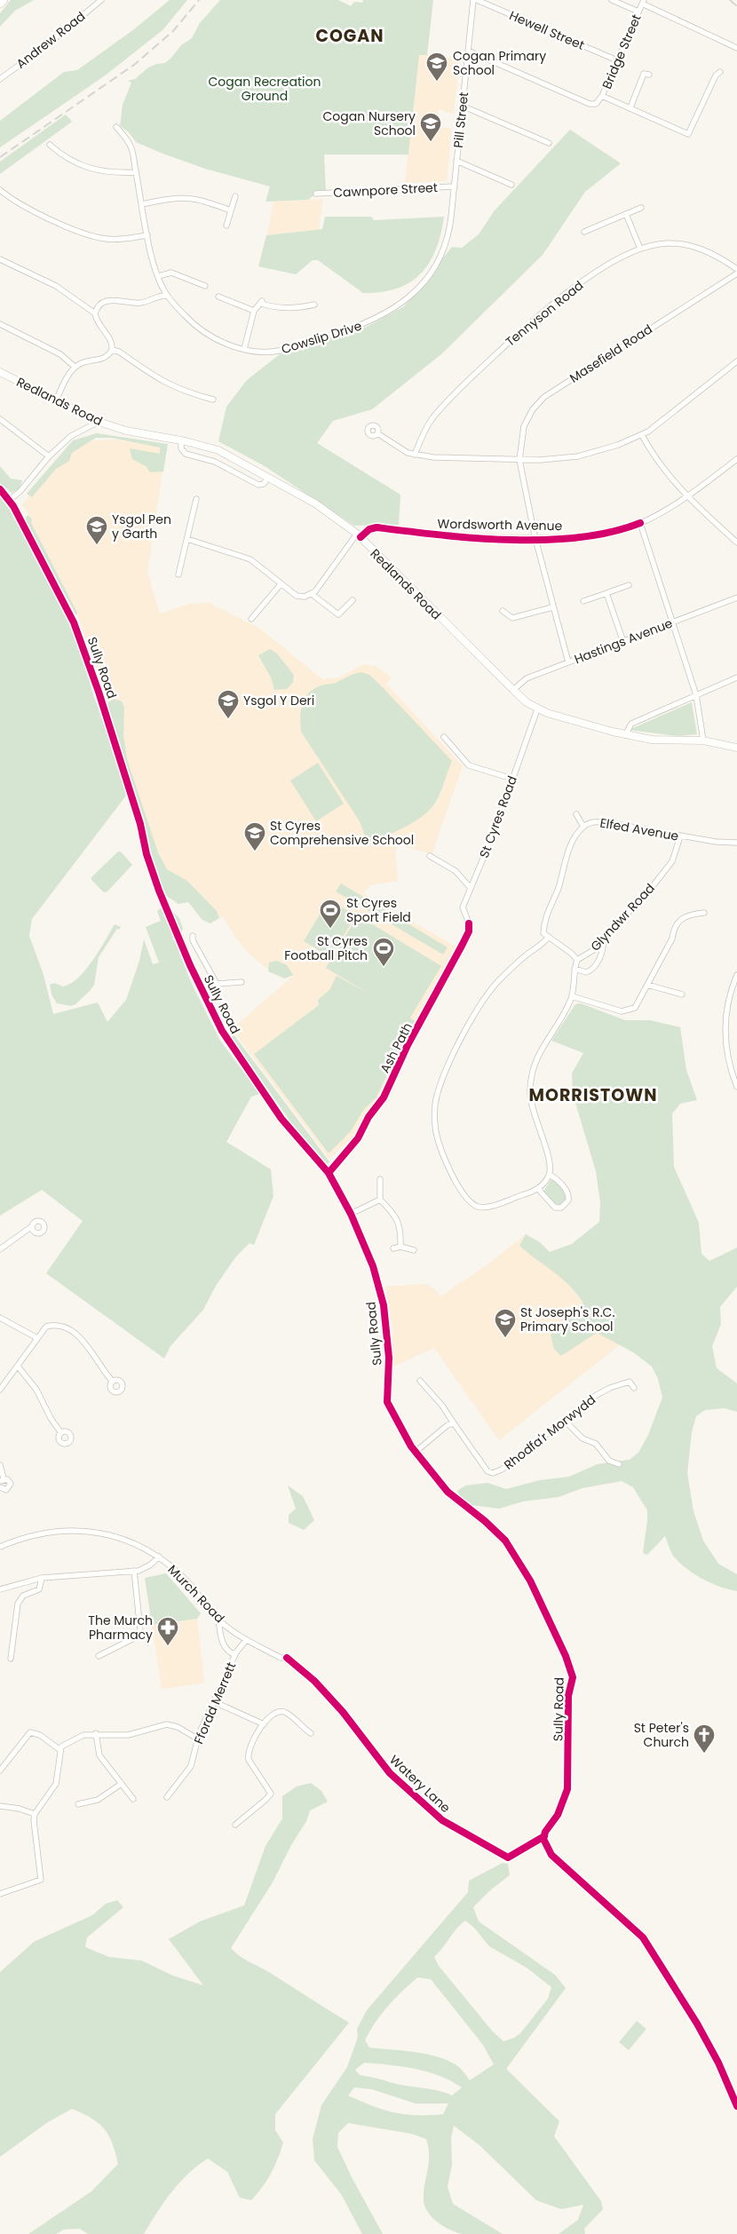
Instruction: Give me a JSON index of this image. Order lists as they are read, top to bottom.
{
  "streets": {
    "main road": ["Redlands Road"],
    "street": [
      "Hewell Street",
      "Andrew Road",
      "Bridge Street",
      "Pill Street",
      "Cawnpore Street",
      "Tennyson Road",
      "Cowslip Drive",
      "Masefield Road",
      "Wordsworth Avenue",
      "Hastings Avenue",
      "Sully Road",
      "St Cyres Road",
      "Elfed Avenue",
      "Glyndwr Road",
      "Rhodfa'r Morwydd",
      "Murch Road",
      "Ffordd Merrett"
    ],
    "cycle path": ["Ash Path", "Watery Lane"]
  },
  "crossings": [
    ["Hewell Street", "Bridge Street"],
    ["Bridge Street", "Pill Street"],
    ["Pill Street", "Cawnpore Street"],
    ["Pill Street", "Cowslip Drive"],
    ["Cawnpore Street", "Cowslip Drive"],
    ["Masefield Road", "Wordsworth Avenue"],
    ["Masefield Road", "Hastings Avenue"],
    ["Redlands Road", "Wordsworth Avenue"],
    ["Redlands Road", "Hastings Avenue"],
    ["Redlands Road", "St Cyres Road"],
    ["Elfed Avenue", "Glyndwr Road"],
    ["Murch Road", "Ffordd Merrett"]
  ],
  "districts": ["COGAN", "MORRISTOWN"],
  "parks": ["Cogan Recreation Ground"],
  "places": {
    "school or university": [
      "Cogan Primary School",
      "Cogan Nursery School",
      "Ysgol Pen y Garth",
      "Ysgol Y Deri",
      "St Cyres Comprehensive School",
      "St Joseph's R.C. Primary School"
    ],
    "sports": ["St Cyres Sport Field", "St Cyres Football Pitch"],
    "pharmacy": ["The Murch Pharmacy"],
    "church": ["St Peter's Church"]
  }
}
